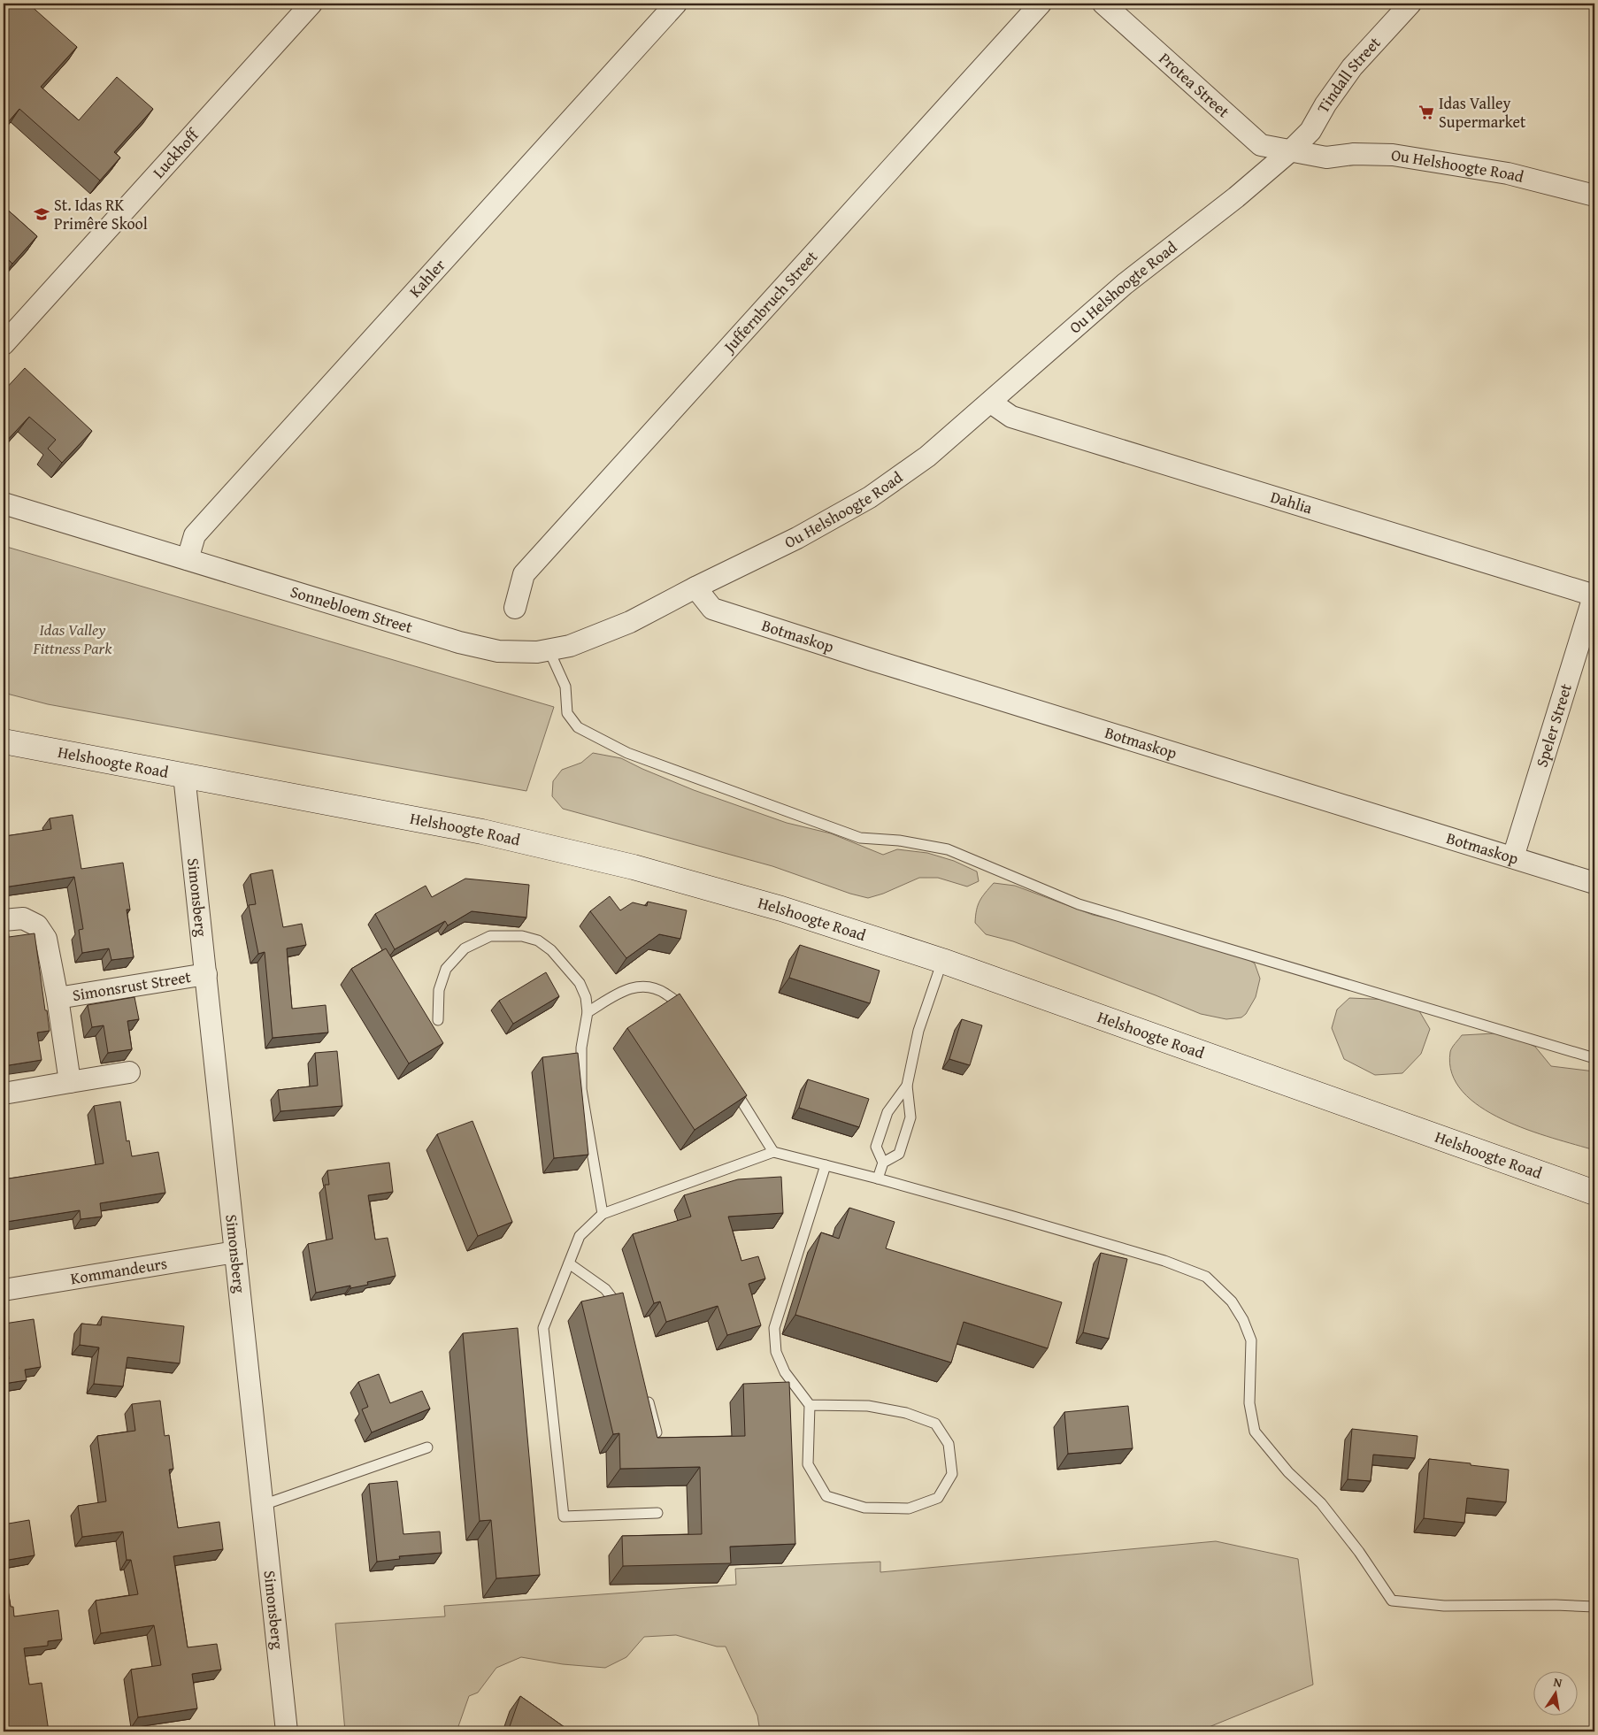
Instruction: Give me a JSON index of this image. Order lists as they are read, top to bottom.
{
  "streets": {
    "main road": ["Helshoogte Road"],
    "street": [
      "Tindall Street",
      "Protea Street",
      "Luckhoff",
      "Ou Helshoogte Road",
      "Kahler",
      "Juffernbruch Street",
      "Dahlia",
      "Sonnebloem Street",
      "Botmaskop",
      "Speler Street",
      "Simonsberg",
      "Simonsrust Street",
      "Kommandeurs"
    ]
  },
  "crossings": [
    ["Tindall Street", "Protea Street"],
    ["Tindall Street", "Ou Helshoogte Road"],
    ["Protea Street", "Ou Helshoogte Road"],
    ["Ou Helshoogte Road", "Dahlia"],
    ["Ou Helshoogte Road", "Sonnebloem Street"],
    ["Ou Helshoogte Road", "Botmaskop"],
    ["Kahler", "Sonnebloem Street"],
    ["Dahlia", "Speler Street"],
    ["Sonnebloem Street", "Botmaskop"],
    ["Botmaskop", "Speler Street"],
    ["Helshoogte Road", "Simonsberg"],
    ["Simonsberg", "Simonsrust Street"],
    ["Simonsberg", "Kommandeurs"]
  ],
  "parks": ["Idas Valley Fittness Park"],
  "places": {
    "supermarket": ["Idas Valley Supermarket"],
    "school or university": ["St. Idas RK Primêre Skool"]
  },
  "north": "top"
}
